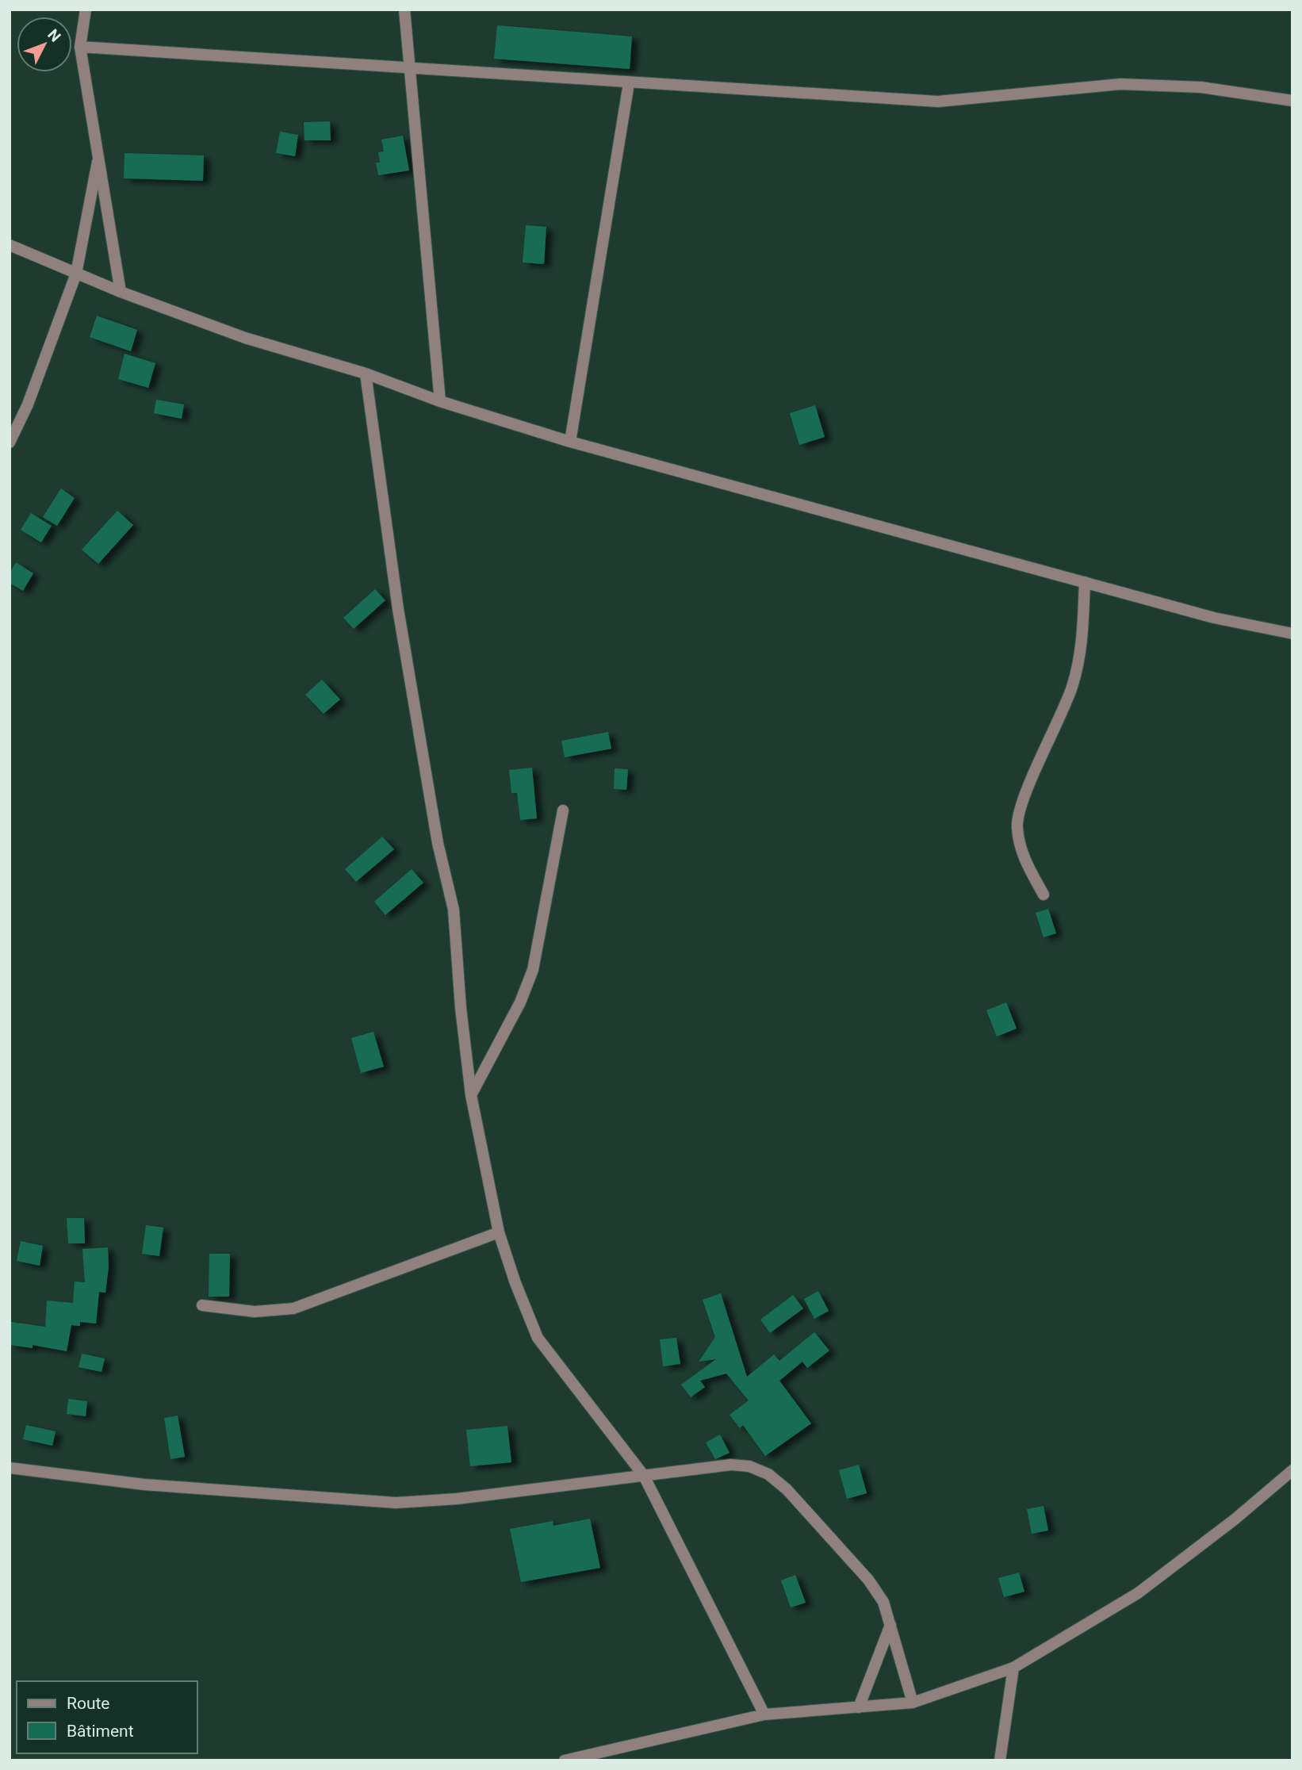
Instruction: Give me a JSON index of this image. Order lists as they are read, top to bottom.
{
  "legend": ["Route", "Bâtiment"],
  "north": "top right"
}
